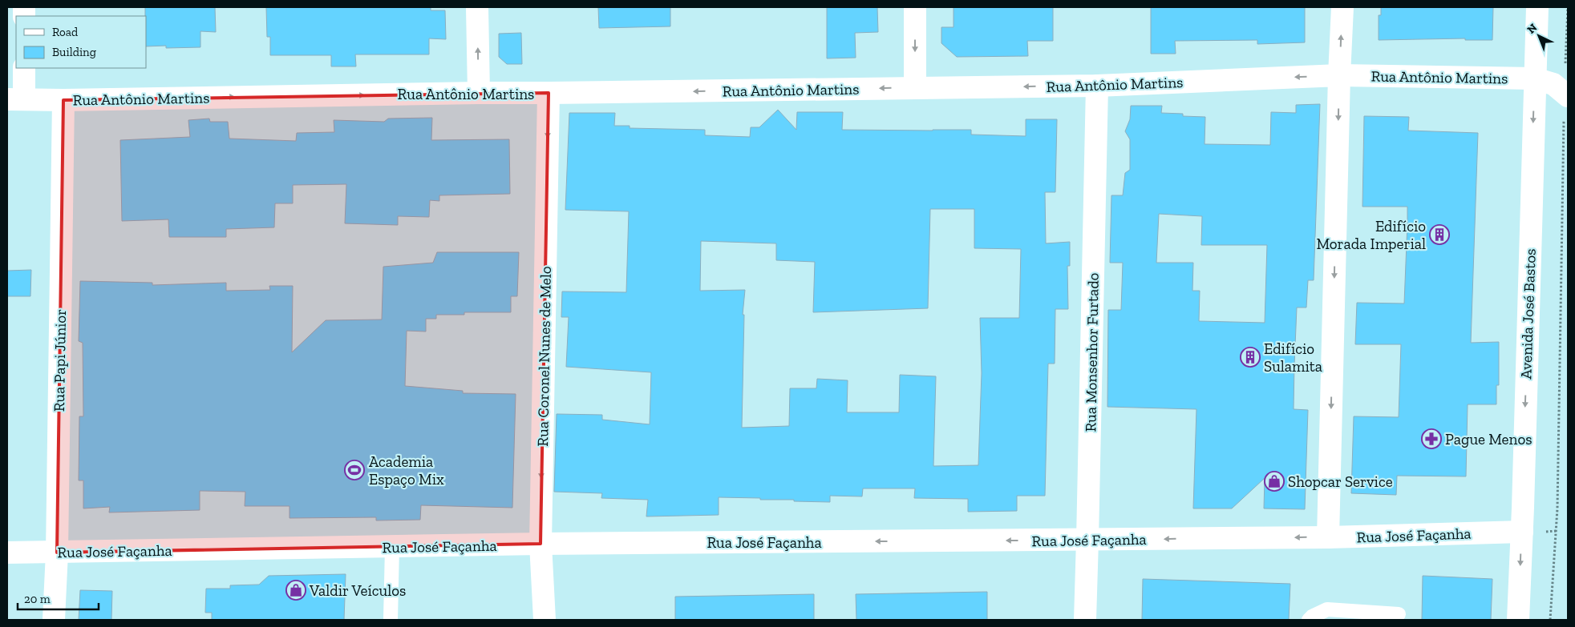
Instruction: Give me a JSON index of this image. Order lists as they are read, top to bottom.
{
  "streets": {
    "street": [
      "Rua Antônio Martins",
      "Avenida José Bastos",
      "Rua Monsenhor Furtado",
      "Rua Coronel Nunes de Melo",
      "Rua Papi Júnior",
      "Rua José Façanha"
    ]
  },
  "crossings": [
    ["Rua Antônio Martins", "Avenida José Bastos"],
    ["Rua Antônio Martins", "Rua Monsenhor Furtado"],
    ["Rua Antônio Martins", "Rua Coronel Nunes de Melo"],
    ["Rua Antônio Martins", "Rua Papi Júnior"],
    ["Avenida José Bastos", "Rua José Façanha"],
    ["Rua Monsenhor Furtado", "Rua José Façanha"],
    ["Rua Coronel Nunes de Melo", "Rua José Façanha"],
    ["Rua Papi Júnior", "Rua José Façanha"]
  ],
  "one_way": ["Rua Coronel Nunes de Melo", "Rua José Façanha"],
  "places": {
    "building": ["Edifício Morada Imperial", "Edifício Sulamita"],
    "pharmacy": ["Pague Menos"],
    "sports": ["Academia Espaço Mix"],
    "shop": ["Shopcar Service", "Valdir Veículos"]
  },
  "legend": ["Road", "Building"],
  "scale_bar": "20 m",
  "north": "top left"
}
